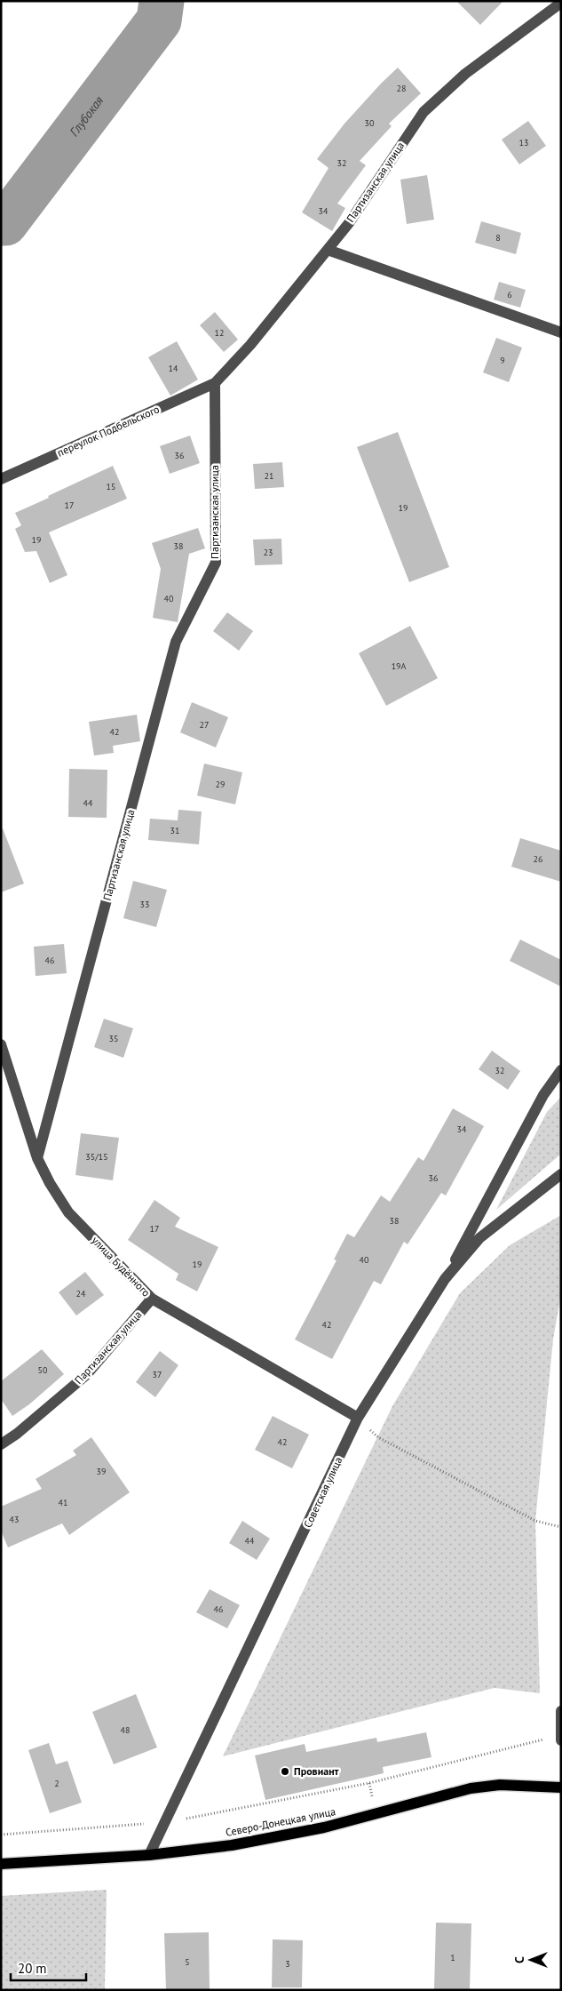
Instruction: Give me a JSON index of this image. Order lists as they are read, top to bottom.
{
  "streets": {
    "main road": ["Северо-Донецкая улица"],
    "street": [
      "Партизанская улица",
      "переулок Подбельского",
      "улица Будённого",
      "Советская улица"
    ]
  },
  "crossings": [
    ["Партизанская улица", "переулок Подбельского"],
    ["Партизанская улица", "улица Будённого"],
    ["улица Будённого", "Советская улица"],
    ["Советская улица", "Северо-Донецкая улица"]
  ],
  "water": ["Глубокая"],
  "places": ["Провиант"],
  "house_numbers": [
    "28",
    "30",
    "13",
    "32",
    "34",
    "8",
    "6",
    "12",
    "9",
    "14",
    "36",
    "21",
    "15",
    "17",
    "19",
    "19",
    "38",
    "23",
    "40",
    "19А",
    "27",
    "42",
    "29",
    "44",
    "31",
    "26",
    "33",
    "46",
    "35",
    "32",
    "34",
    "35/15",
    "36",
    "38",
    "17",
    "40",
    "19",
    "24",
    "42",
    "50",
    "37",
    "42",
    "39",
    "41",
    "43",
    "44",
    "46",
    "48",
    "2",
    "1",
    "5",
    "3"
  ],
  "scale_bar": "20 m",
  "north": "left"
}
